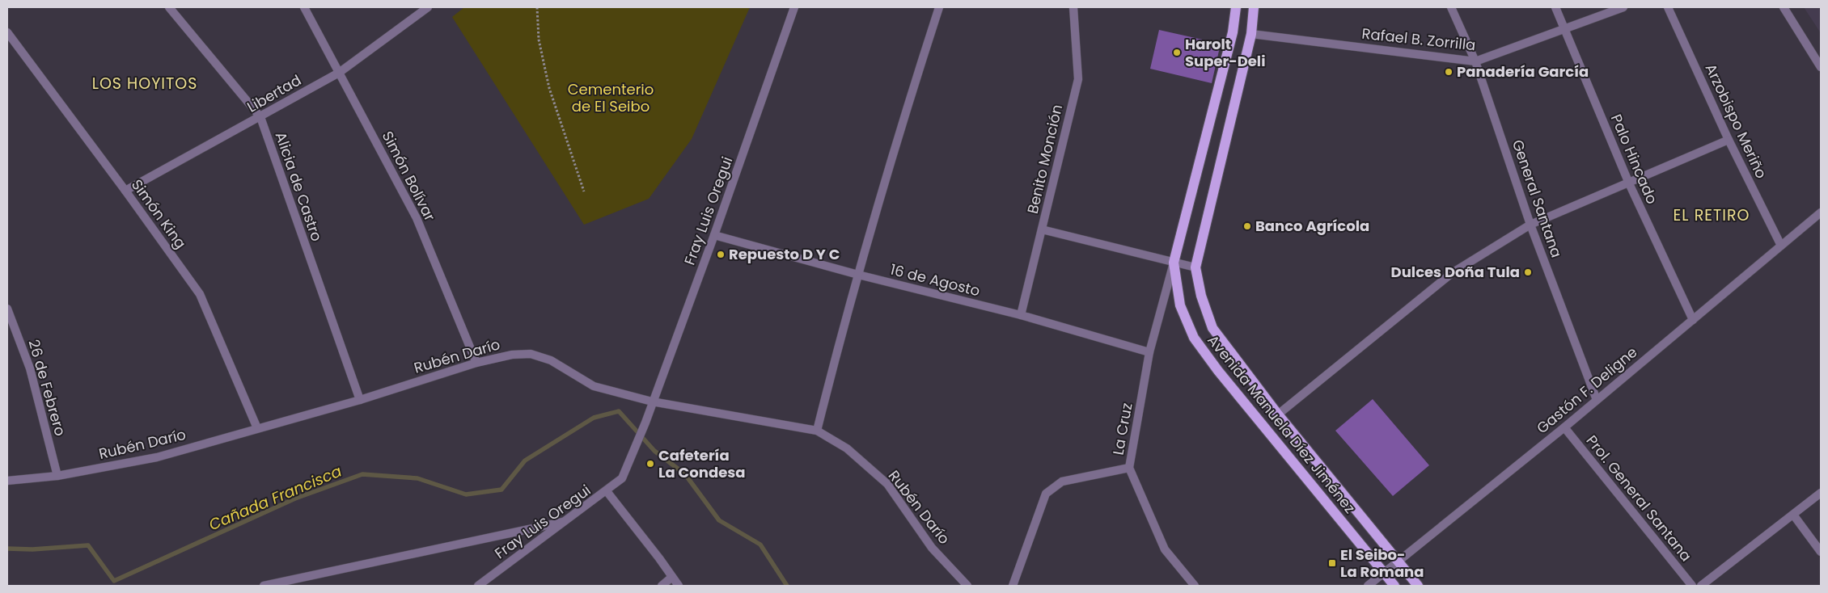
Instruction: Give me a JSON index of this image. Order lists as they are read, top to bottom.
{
  "streets": {
    "main road": ["Avenida Manuela Díez Jiménez"],
    "street": [
      "Rafael B. Zorrilla",
      "Libertad",
      "Arzobispo Meriño",
      "Benito Monción",
      "Palo Hincado",
      "Simón Bolívar",
      "Alicia de Castro",
      "General Santana",
      "Fray Luis Oregui",
      "Simón King",
      "16 de Agosto",
      "Rubén Darío",
      "26 de Febrero",
      "Gastón F. Deligne",
      "La Cruz",
      "Prol. General Santana"
    ]
  },
  "crossings": [
    ["Rafael B. Zorrilla", "Palo Hincado"],
    ["Rafael B. Zorrilla", "General Santana"],
    ["Rafael B. Zorrilla", "Avenida Manuela Díez Jiménez"],
    ["Libertad", "Simón Bolívar"],
    ["Libertad", "Alicia de Castro"],
    ["Libertad", "Simón King"],
    ["Arzobispo Meriño", "Gastón F. Deligne"],
    ["Benito Monción", "16 de Agosto"],
    ["Palo Hincado", "Gastón F. Deligne"],
    ["Simón Bolívar", "Rubén Darío"],
    ["Alicia de Castro", "Rubén Darío"],
    ["General Santana", "Gastón F. Deligne"],
    ["Fray Luis Oregui", "16 de Agosto"],
    ["Fray Luis Oregui", "Rubén Darío"],
    ["Simón King", "Rubén Darío"],
    ["16 de Agosto", "La Cruz"],
    ["Rubén Darío", "26 de Febrero"],
    ["Gastón F. Deligne", "Avenida Manuela Díez Jiménez"],
    ["Gastón F. Deligne", "Prol. General Santana"],
    ["Avenida Manuela Díez Jiménez", "La Cruz"]
  ],
  "districts": ["LOS HOYITOS", "EL RETIRO"],
  "water": ["Cañada Francisca"],
  "parks": ["Cementerio de El Seibo"],
  "places": {
    "other": [
      "Harolt Super-Deli",
      "Panadería García",
      "Banco Agrícola",
      "Repuesto D Y C",
      "Dulces Doña Tula",
      "Cafetería La Condesa"
    ],
    "transit": ["El Seibo- La Romana"]
  }
}
